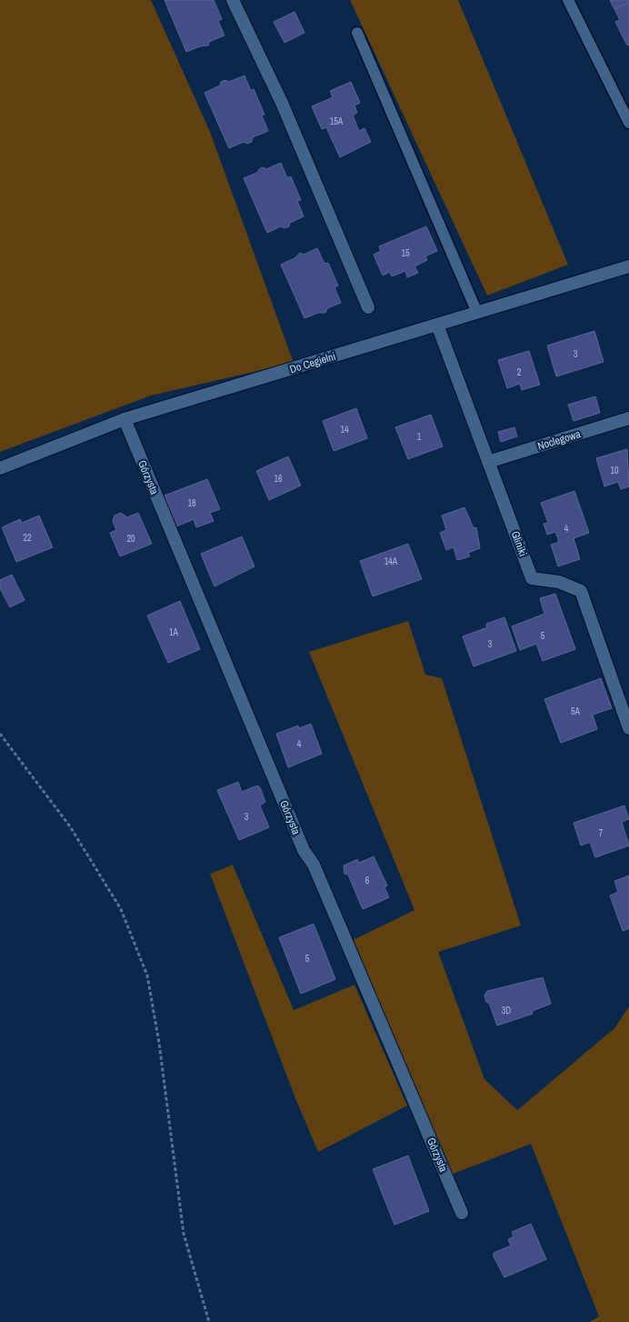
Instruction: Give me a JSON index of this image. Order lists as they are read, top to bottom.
{
  "streets": {
    "street": [
      "Do Cegielni",
      "Noclegowa",
      "Górzysta",
      "Gliniki"
    ]
  },
  "crossings": [
    ["Do Cegielni", "Górzysta"],
    ["Do Cegielni", "Gliniki"],
    ["Noclegowa", "Gliniki"]
  ],
  "house_numbers": [
    "15A",
    "15",
    "3",
    "2",
    "14",
    "1",
    "10",
    "16",
    "18",
    "4",
    "22",
    "20",
    "14A",
    "1A",
    "5",
    "3",
    "5A",
    "4",
    "3",
    "7",
    "6",
    "5",
    "3D"
  ]
}
